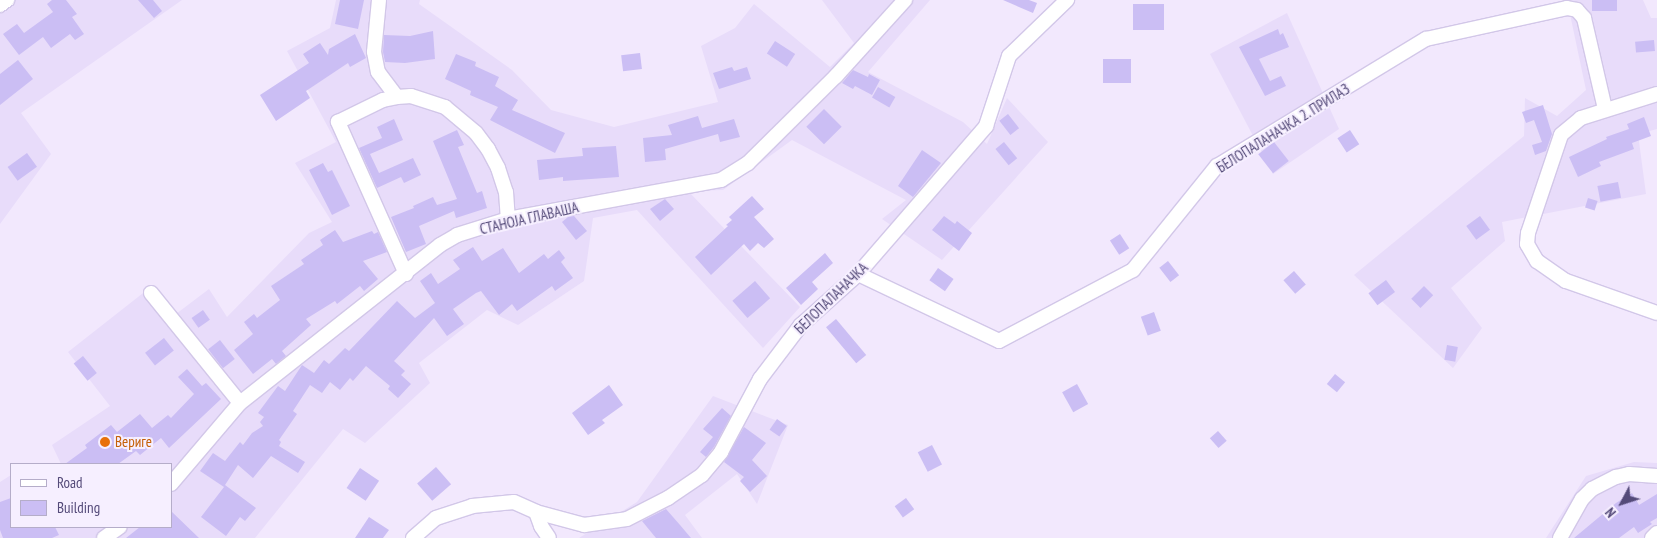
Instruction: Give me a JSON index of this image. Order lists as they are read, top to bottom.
{
  "streets": {
    "street": ["БЕЛОПАЛАНАЧКА 2. ПРИЛАЗ", "СТАНОЈА ГЛАВАША", "БЕЛОПАЛАНАЧКА"]
  },
  "crossings": [
    ["БЕЛОПАЛАНАЧКА 2. ПРИЛАЗ", "БЕЛОПАЛАНАЧКА"]
  ],
  "places": ["Вериге"],
  "legend": ["Road", "Building"],
  "north": "bottom left"
}
